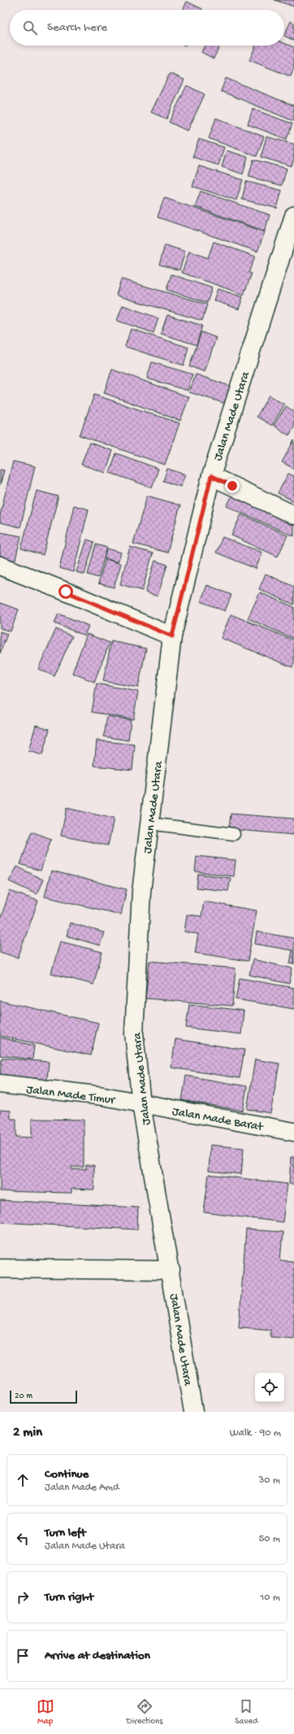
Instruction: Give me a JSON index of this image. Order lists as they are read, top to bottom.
{
  "streets": {
    "street": ["Jalan Made Utara", "Jalan Made Timur", "Jalan Made Barat"]
  },
  "crossings": [
    ["Jalan Made Utara", "Jalan Made Timur"],
    ["Jalan Made Utara", "Jalan Made Barat"],
    ["Jalan Made Timur", "Jalan Made Barat"]
  ],
  "scale_bar": "20 m",
  "page": {
    "search": "Search here",
    "scale": "20 m",
    "heading": ["2 min", "Walk · 90 m"],
    "list": [
      ["Continue", "Jalan Made Amd", "30 m"],
      ["Turn left", "Jalan Made Utara", "50 m"],
      ["Turn right", "10 m"],
      "Arrive at destination"
    ],
    "nav": ["Map", "Directions", "Saved"]
  }
}
